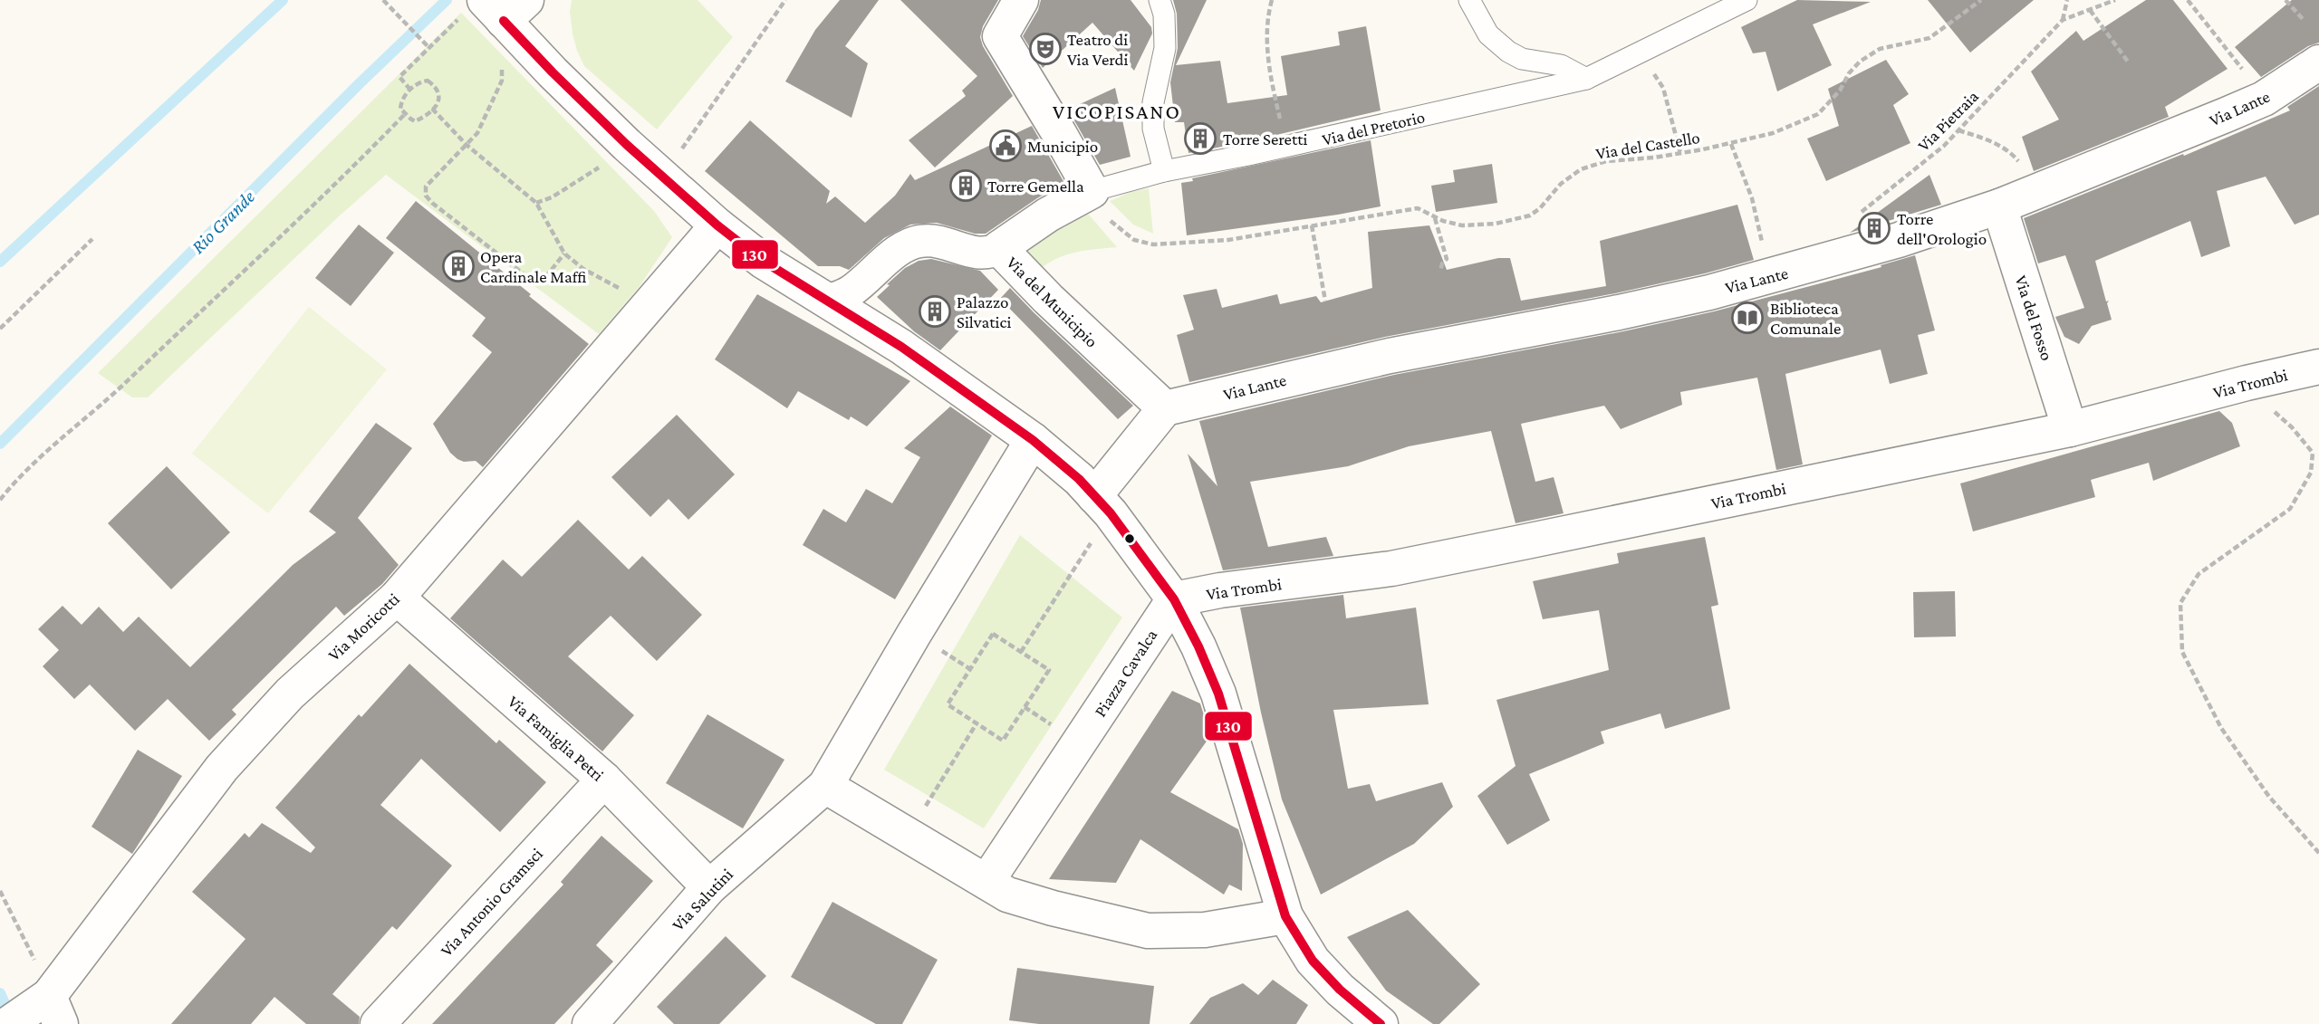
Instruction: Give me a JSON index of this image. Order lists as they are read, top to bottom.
{
  "streets": {
    "street": [
      "Via Lante",
      "Via del Pretorio",
      "Via del Municipio",
      "Via del Fosso",
      "Via Trombi",
      "Via Moricotti",
      "Piazza Cavalca",
      "Via Famiglia Petri",
      "Via Salutini",
      "Via Antonio Gramsci"
    ],
    "path": ["Via Pietraia", "Via del Castello"]
  },
  "crossings": [
    ["Via Lante", "Via del Municipio"],
    ["Via Lante", "Via del Fosso"],
    ["Via del Pretorio", "Via del Castello"],
    ["Via del Pretorio", "Via del Municipio"],
    ["Via del Fosso", "Via Trombi"],
    ["Via Trombi", "Piazza Cavalca"],
    ["Via Moricotti", "Via Famiglia Petri"],
    ["Via Famiglia Petri", "Via Salutini"],
    ["Via Famiglia Petri", "Via Antonio Gramsci"]
  ],
  "districts": ["VICOPISANO"],
  "water": ["Rio Grande"],
  "places": {
    "theatre": ["Teatro di Via Verdi"],
    "building": [
      "Torre Seretti",
      "Torre Gemella",
      "Torre dell'Orologio",
      "Opera Cardinale Maffi",
      "Palazzo Silvatici"
    ],
    "public building": ["Municipio"],
    "library": ["Biblioteca Comunale"]
  },
  "lines": ["transit line 130"]
}
